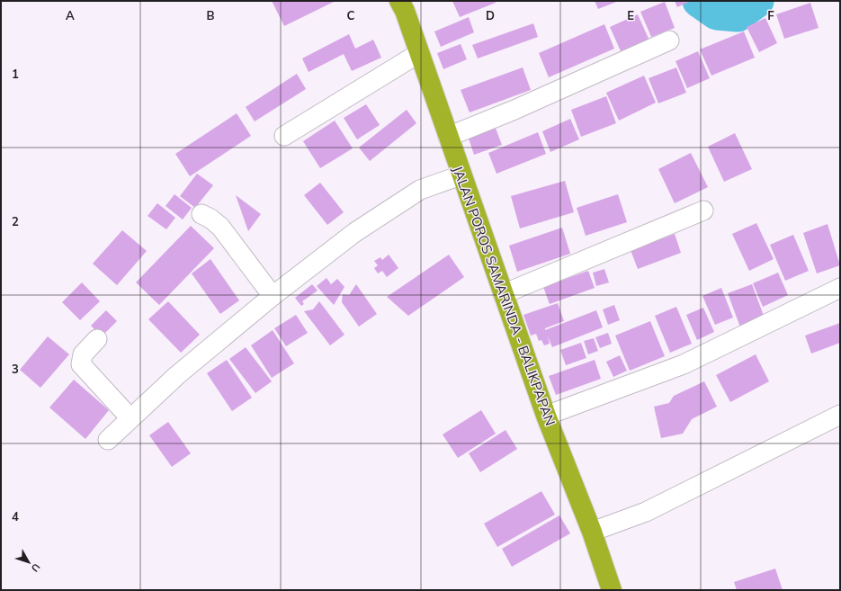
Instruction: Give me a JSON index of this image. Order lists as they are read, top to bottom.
{
  "streets": {
    "highway": ["JALAN POROS SAMARINDA - BALIKPAPAN"]
  },
  "north": "bottom right",
  "grid": {
    "columns": [
      "A",
      "B",
      "C",
      "D",
      "E",
      "F"
    ],
    "rows": [
      "1",
      "2",
      "3",
      "4"
    ]
  }
}
